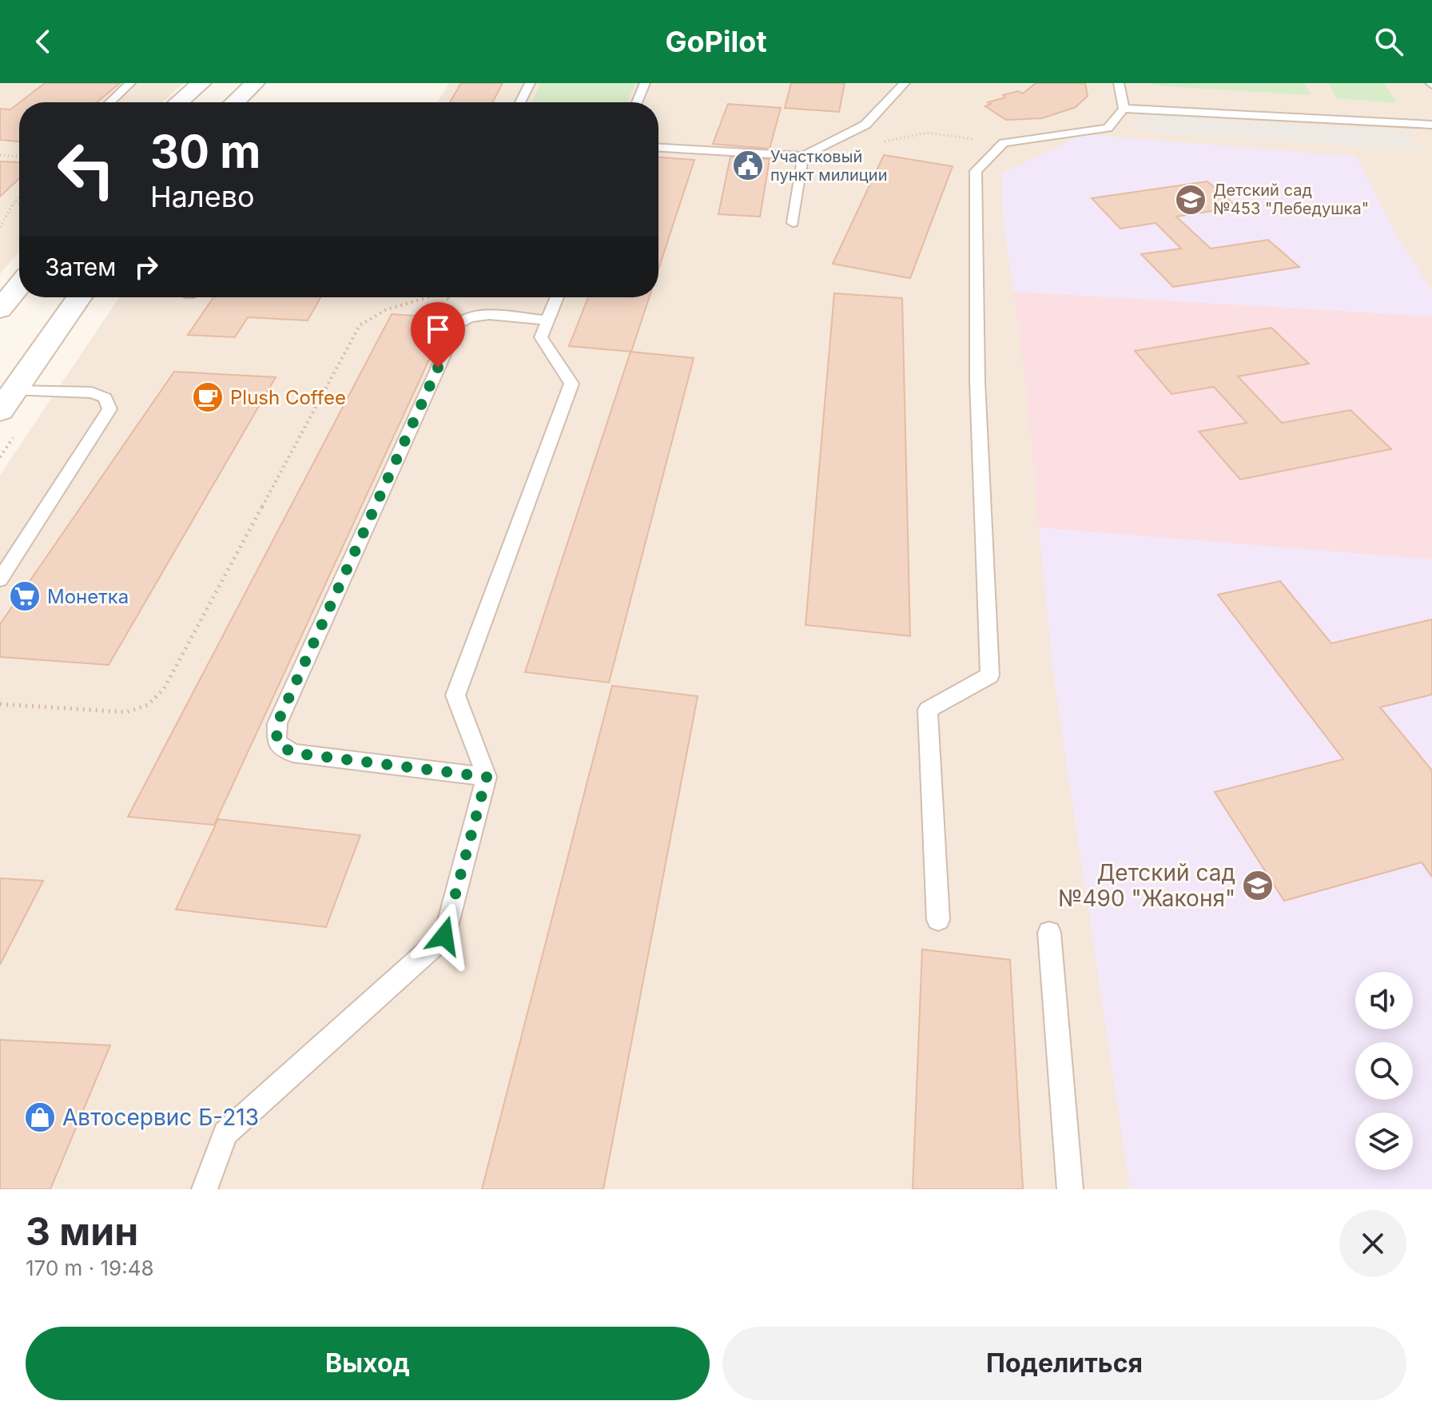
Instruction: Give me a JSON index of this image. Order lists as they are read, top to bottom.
{
  "places": {
    "public building": ["Участковый пункт милиции"],
    "school or university": ["Детский сад №453 \"Лебедушка\"", "Детский сад №490 \"Жаконя\""],
    "cafe": ["Plush Coffee"],
    "supermarket": ["Монетка"],
    "shop": ["Автосервис Б-213"]
  },
  "page": {
    "header": "GoPilot",
    "turn": ["30 m", "Налево"],
    "then": "Затем",
    "heading": ["3 мин", "170 m · 19:48"],
    "buttons": ["Выход", "Поделиться"]
  }
}
